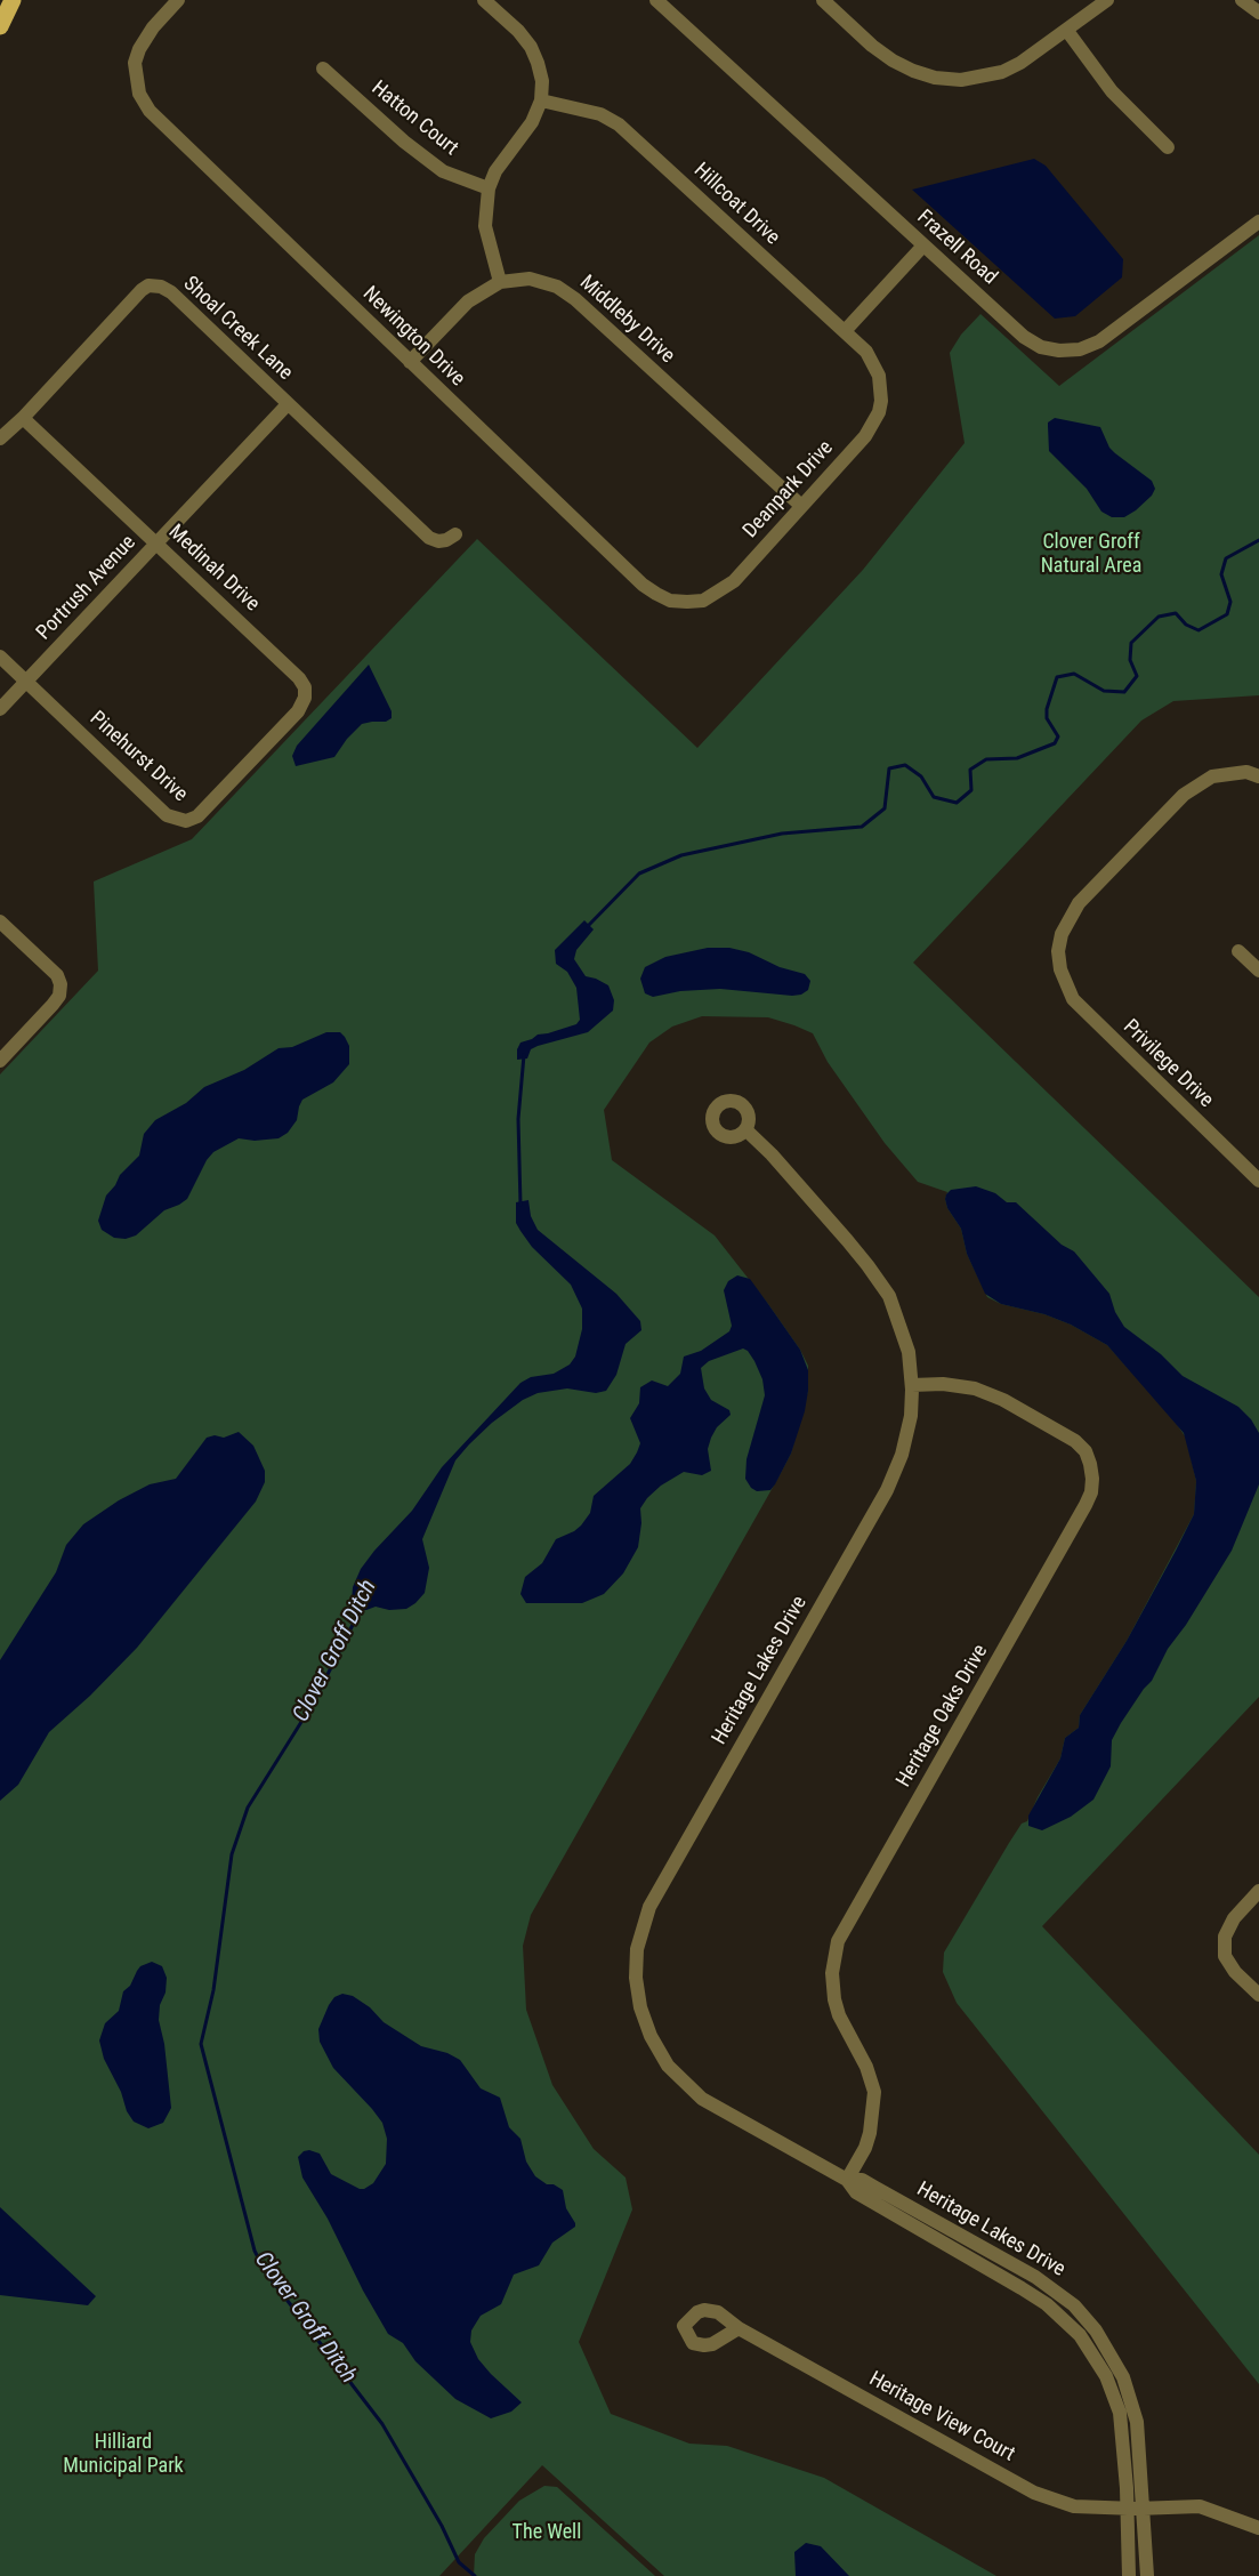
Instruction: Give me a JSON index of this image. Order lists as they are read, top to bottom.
{
  "streets": {
    "street": [
      "Hatton Court",
      "Hillcoat Drive",
      "Frazell Road",
      "Middleby Drive",
      "Shoal Creek Lane",
      "Newington Drive",
      "Deanpark Drive",
      "Medinah Drive",
      "Portrush Avenue",
      "Pinehurst Drive",
      "Privilege Drive",
      "Heritage Lakes Drive",
      "Heritage Oaks Drive",
      "Heritage View Court"
    ]
  },
  "crossings": [
    ["Hillcoat Drive", "Deanpark Drive"],
    ["Middleby Drive", "Newington Drive"],
    ["Middleby Drive", "Deanpark Drive"],
    ["Shoal Creek Lane", "Medinah Drive"],
    ["Shoal Creek Lane", "Portrush Avenue"],
    ["Newington Drive", "Deanpark Drive"],
    ["Medinah Drive", "Portrush Avenue"],
    ["Medinah Drive", "Pinehurst Drive"],
    ["Portrush Avenue", "Pinehurst Drive"],
    ["Heritage Lakes Drive", "Heritage Oaks Drive"],
    ["Heritage Lakes Drive", "Heritage View Court"]
  ],
  "water": ["Clover Groff Ditch"],
  "parks": ["Clover Groff Natural Area", "Hilliard Municipal Park", "The Well"]
}
